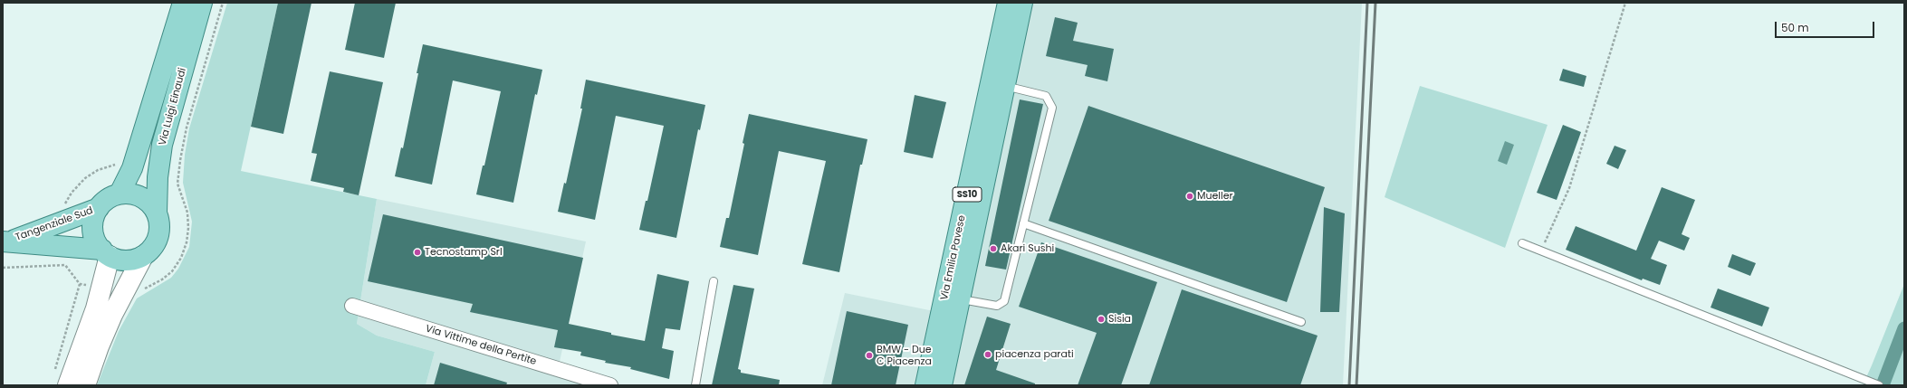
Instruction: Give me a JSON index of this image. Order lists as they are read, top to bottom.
{
  "streets": {
    "main road": [
      "Via Luigi Einaudi",
      "SS10",
      "Tangenziale Sud",
      "Via Emilia Pavese"
    ],
    "street": ["Via Vittime della Pertite"]
  },
  "crossings": [
    ["Via Luigi Einaudi", "Tangenziale Sud"]
  ],
  "places": [
    "Mueller",
    "Akari Sushi",
    "Tecnostamp Srl",
    "Sisia",
    "piacenza parati",
    "BMW - Due C Piacenza"
  ],
  "scale_bar": "50 m"
}
